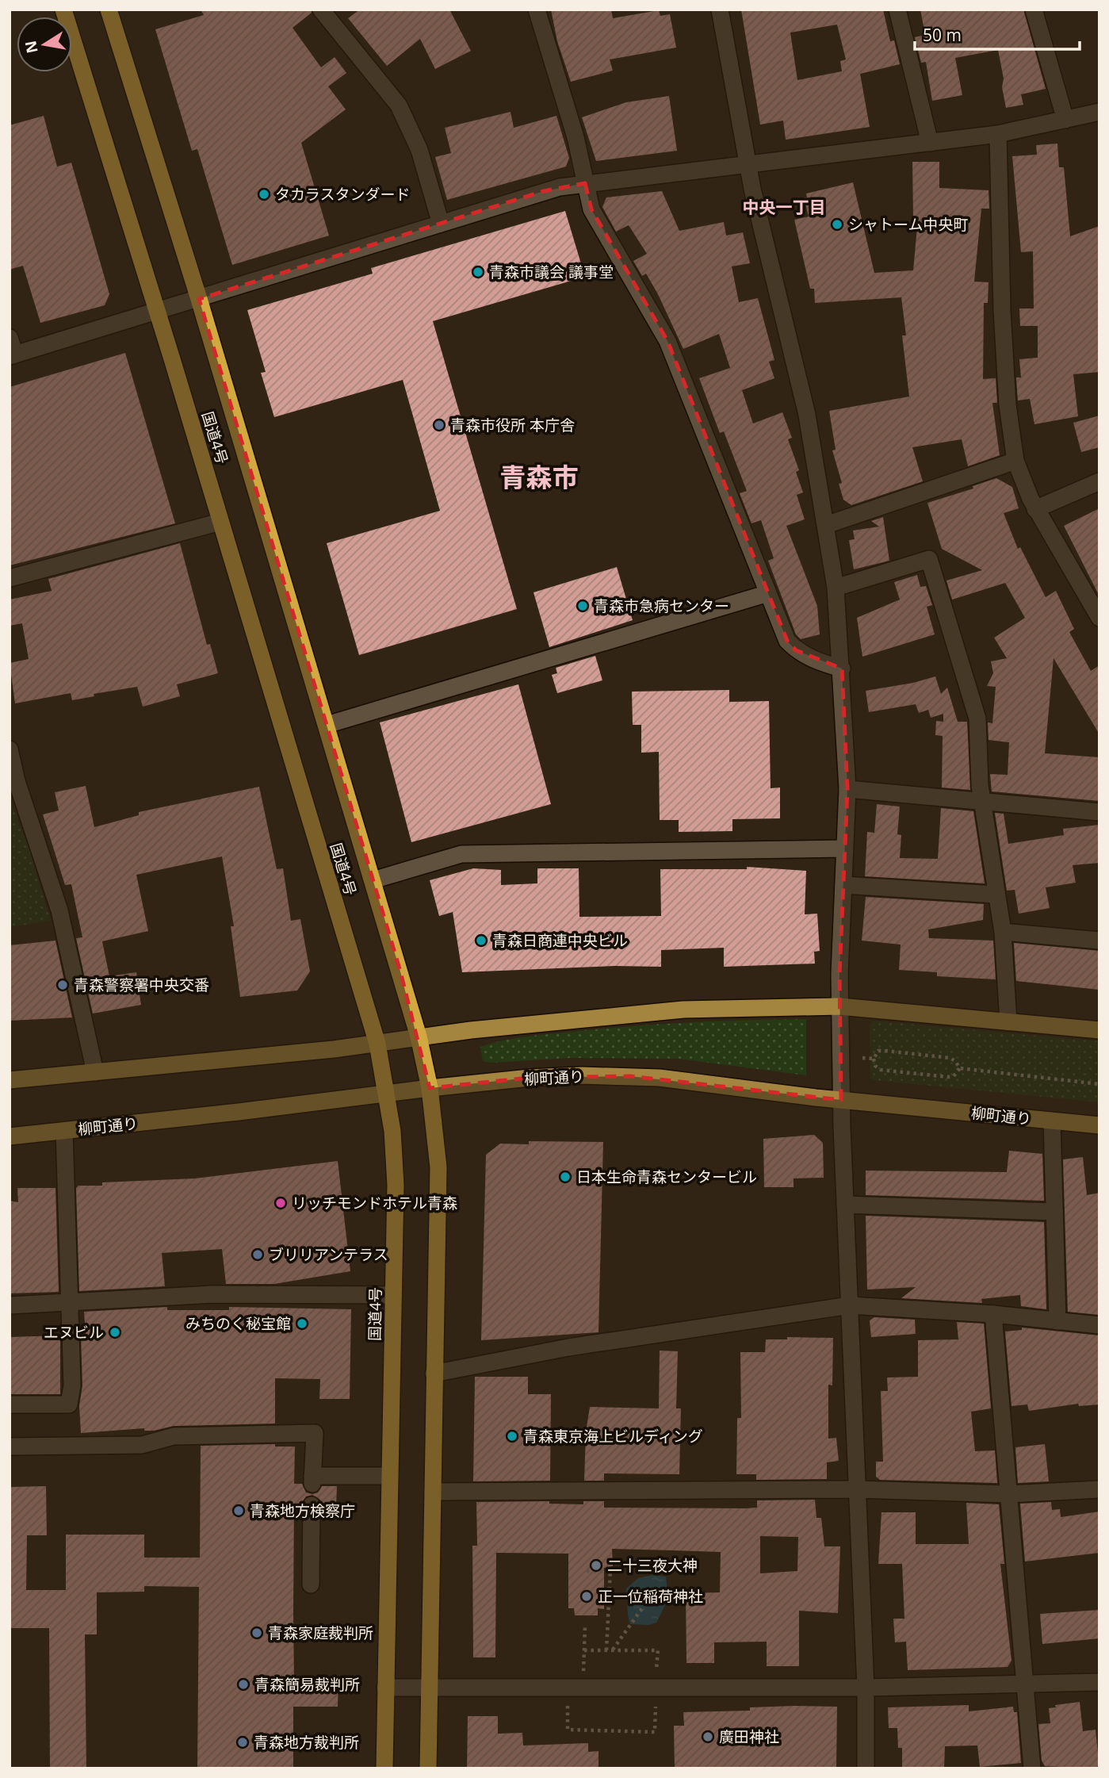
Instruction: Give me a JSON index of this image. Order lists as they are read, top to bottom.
{
  "streets": {
    "highway": ["国道4号"],
    "main road": ["柳町通り"]
  },
  "crossings": [
    ["国道4号", "柳町通り"]
  ],
  "districts": ["中央一丁目", "青森市"],
  "places": [
    "タカラスタンダード",
    "シャトーム中央町",
    "青森市議会 議事堂",
    "青森市役所 本庁舎",
    "青森市急病センター",
    "青森日商連中央ビル",
    "青森警察署中央交番",
    "日本生命青森センタービル",
    "リッチモンドホテル青森",
    "ブリリアンテラス",
    "みちのく秘宝館",
    "エヌビル",
    "青森東京海上ビルディング",
    "青森地方検察庁",
    "二十三夜大神",
    "正一位稲荷神社",
    "青森家庭裁判所",
    "青森簡易裁判所",
    "廣田神社",
    "青森地方裁判所"
  ],
  "scale_bar": "50 m",
  "north": "left"
}
